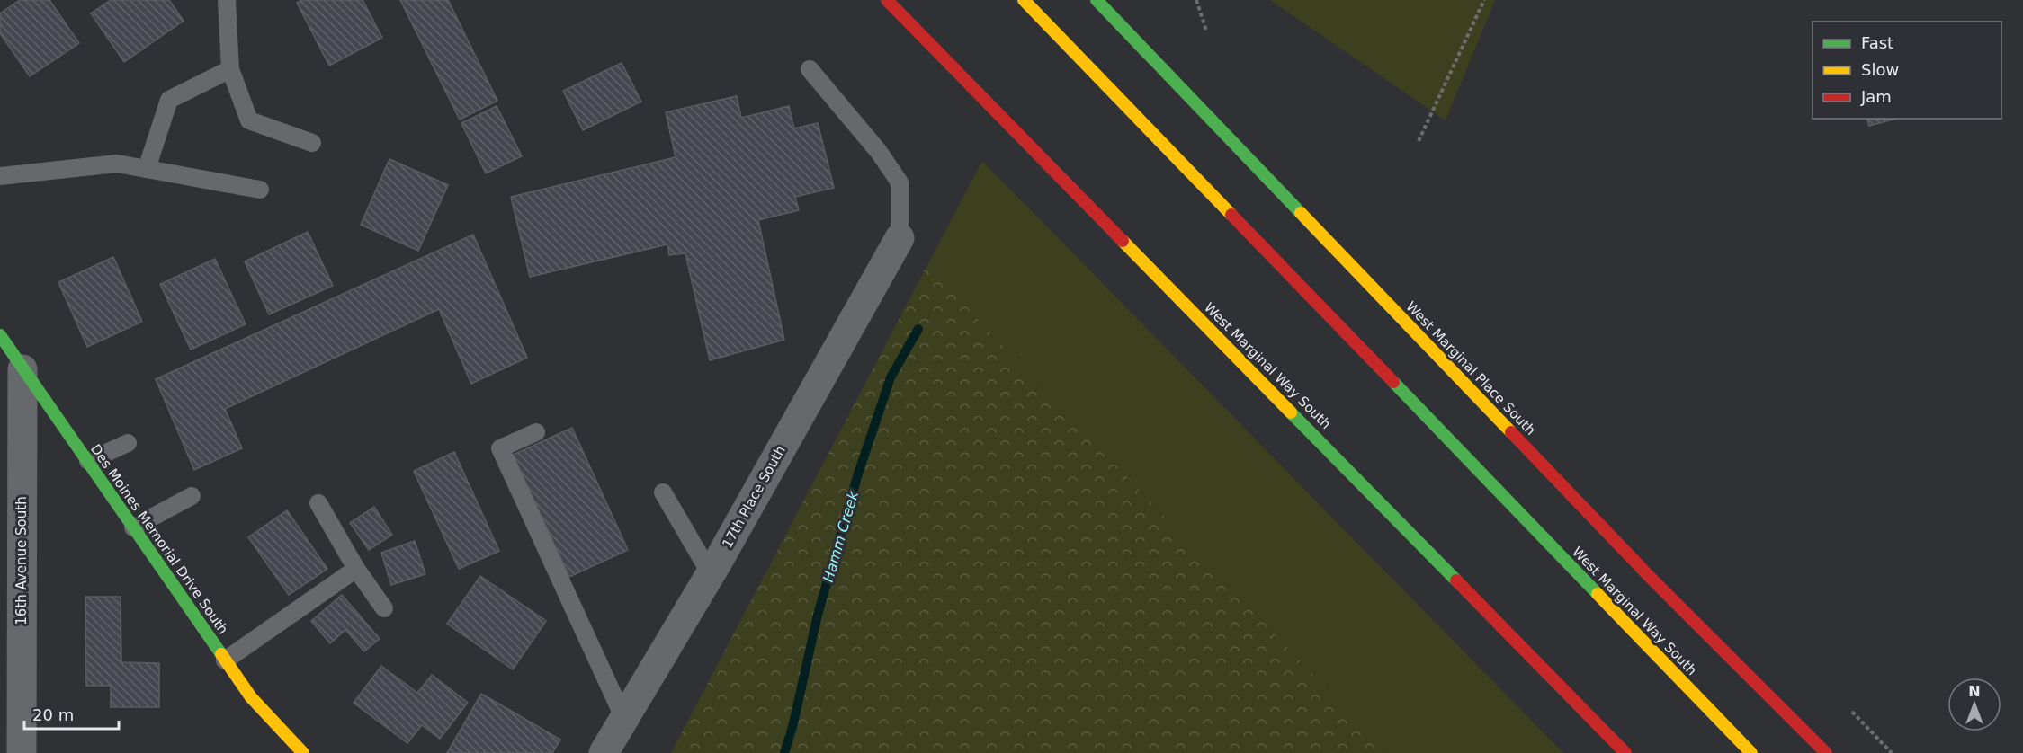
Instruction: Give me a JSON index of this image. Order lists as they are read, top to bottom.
{
  "streets": {
    "main road": ["West Marginal Way South", "West Marginal Place South", "Des Moines Memorial Drive South"],
    "street": ["17th Place South", "16th Avenue South"]
  },
  "crossings": [
    ["Des Moines Memorial Drive South", "16th Avenue South"]
  ],
  "water": ["Hamm Creek"],
  "legend": ["Fast", "Slow", "Jam"],
  "scale_bar": "20 m",
  "north": "top"
}
